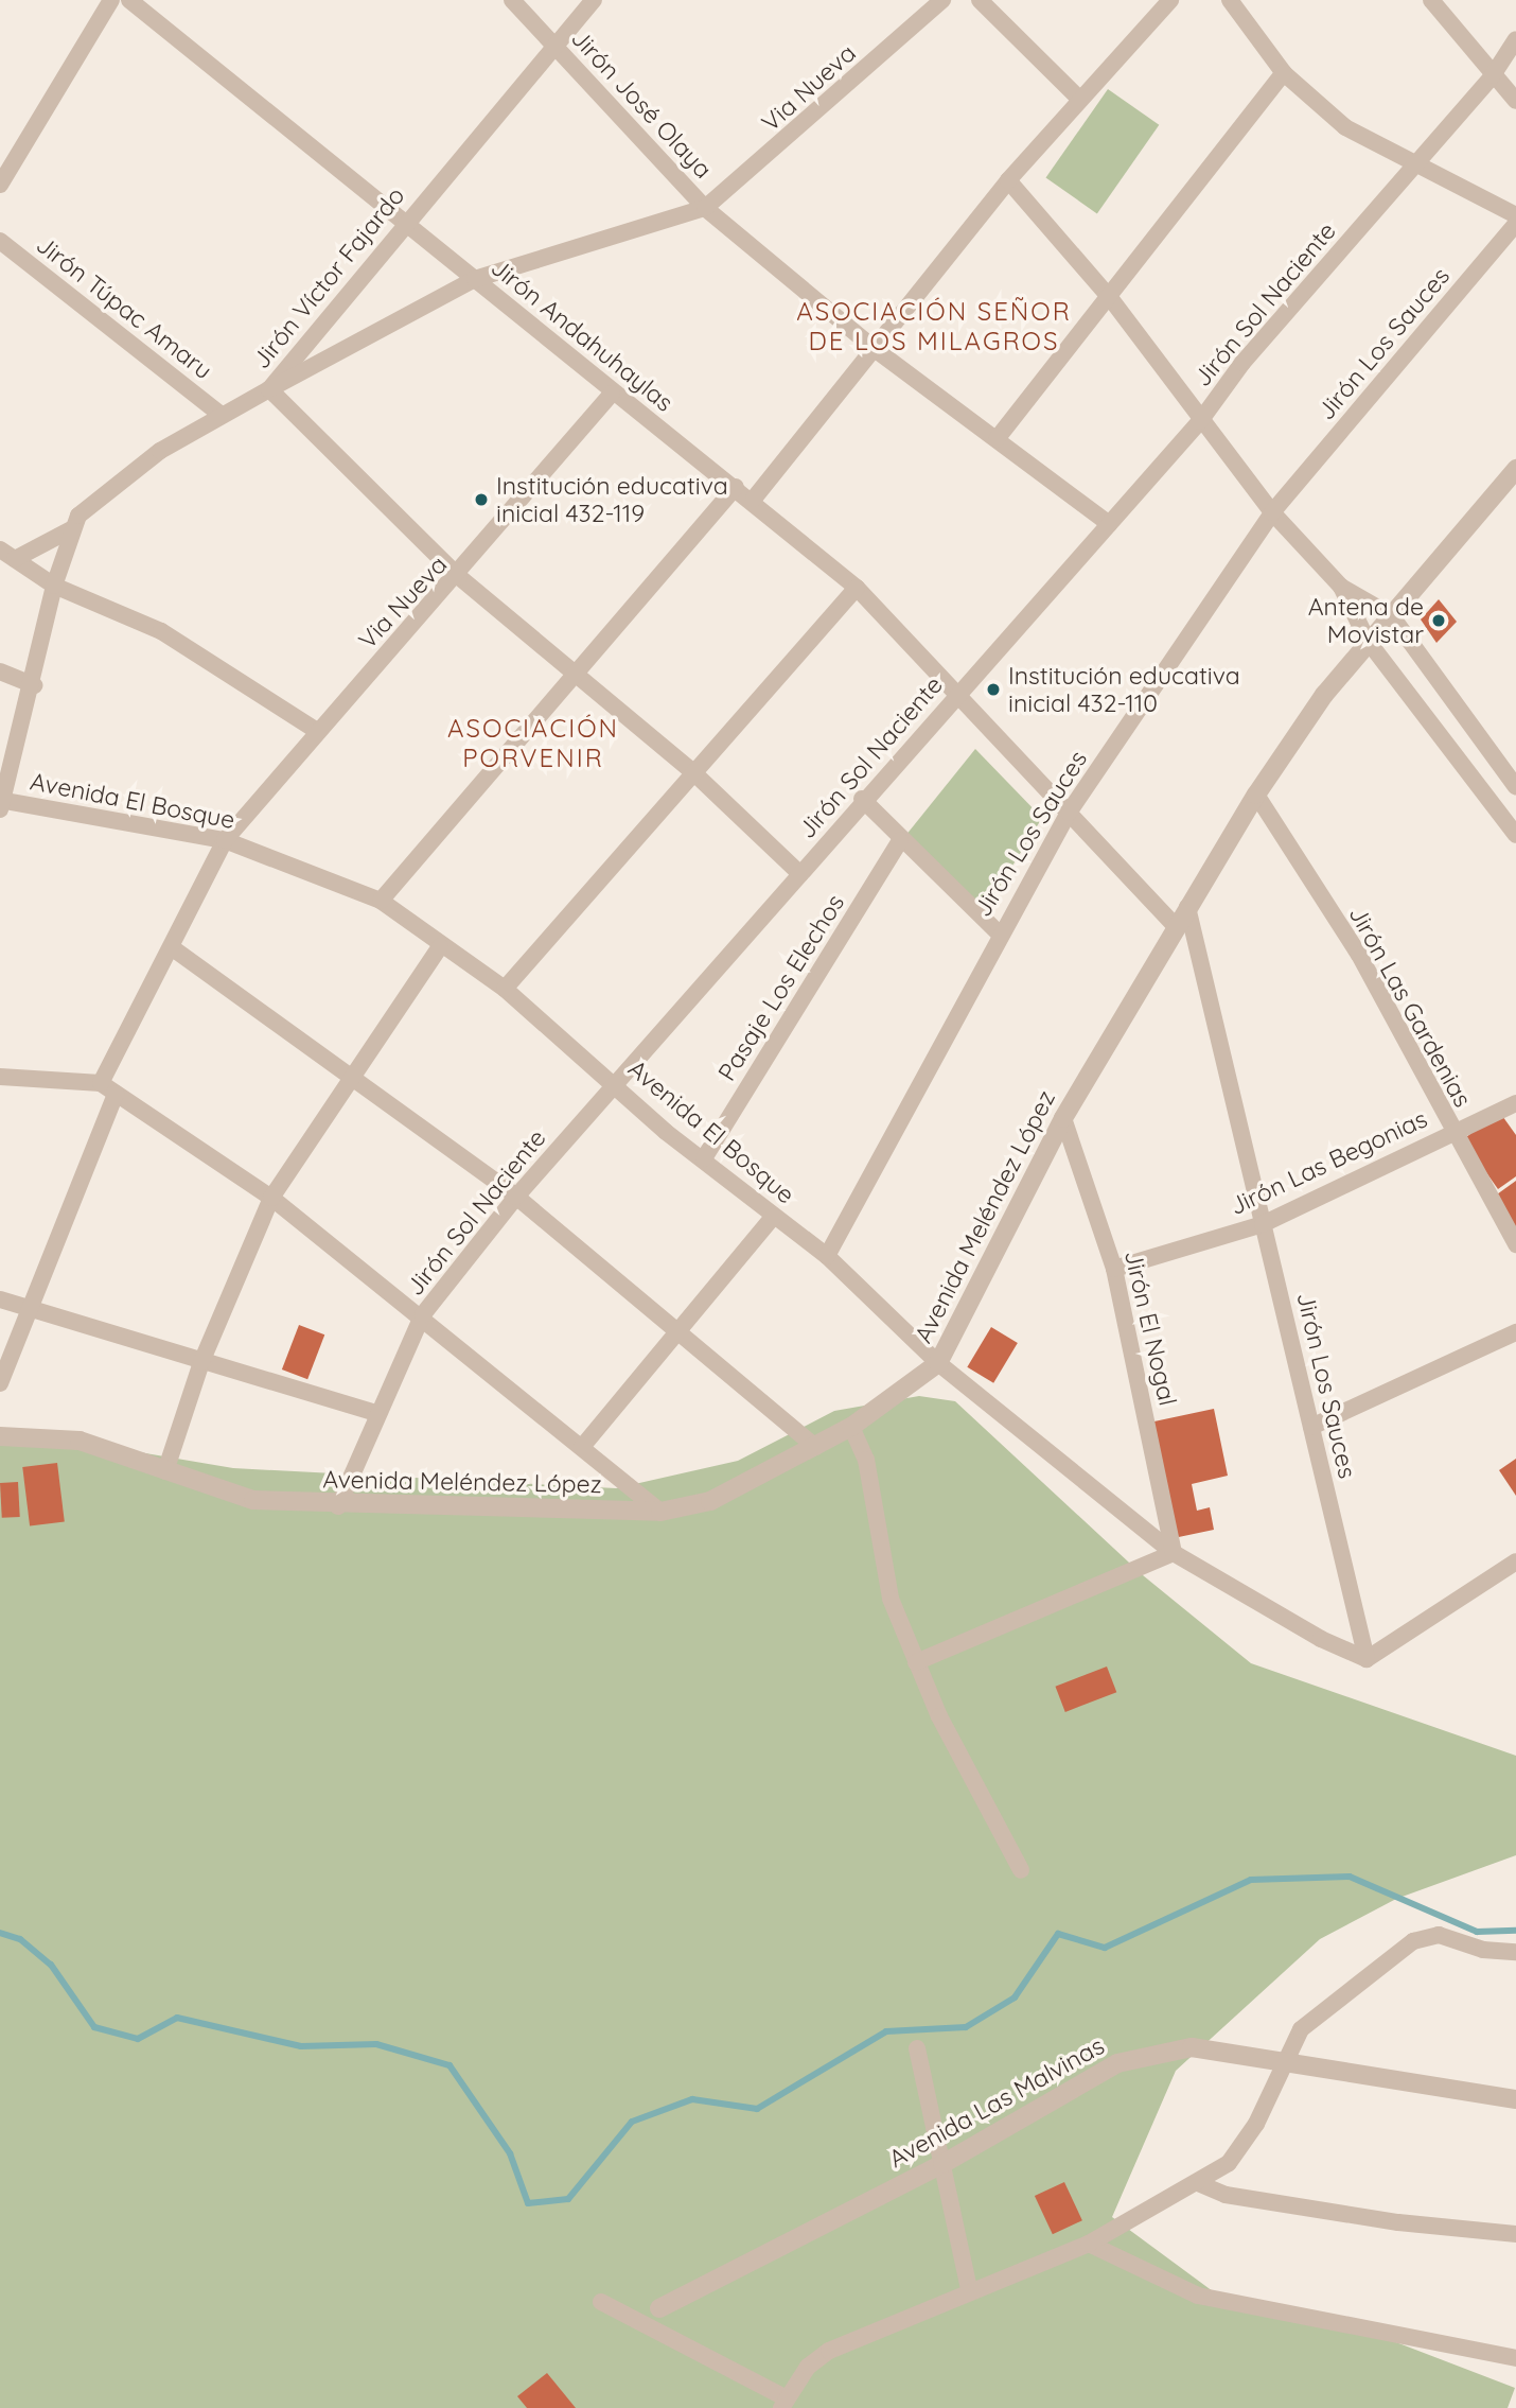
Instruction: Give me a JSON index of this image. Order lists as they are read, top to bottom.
{
  "streets": {
    "street": [
      "Via Nueva",
      "Jirón José Olaya",
      "Jirón Víctor Fajardo",
      "Jirón Sol Naciente",
      "Jirón Túpac Amaru",
      "Jirón Andahuhaylas",
      "Jirón Los Sauces",
      "Avenida El Bosque",
      "Pasaje Los Elechos",
      "Jirón Las Gardenias",
      "Jirón Las Begonias",
      "Avenida Meléndez López",
      "Jirón El Nogal",
      "Avenida Las Malvinas"
    ]
  },
  "crossings": [
    ["Via Nueva", "Jirón José Olaya"],
    ["Via Nueva", "Jirón Andahuhaylas"],
    ["Via Nueva", "Avenida El Bosque"],
    ["Jirón José Olaya", "Jirón Víctor Fajardo"],
    ["Jirón José Olaya", "Jirón Sol Naciente"],
    ["Jirón Víctor Fajardo", "Jirón Túpac Amaru"],
    ["Jirón Víctor Fajardo", "Jirón Andahuhaylas"],
    ["Jirón Víctor Fajardo", "Avenida El Bosque"],
    ["Jirón Sol Naciente", "Jirón Andahuhaylas"],
    ["Jirón Sol Naciente", "Avenida El Bosque"],
    ["Jirón Sol Naciente", "Avenida Meléndez López"],
    ["Jirón Andahuhaylas", "Jirón Los Sauces"],
    ["Jirón Los Sauces", "Avenida El Bosque"],
    ["Jirón Los Sauces", "Jirón Las Begonias"],
    ["Jirón Los Sauces", "Avenida Meléndez López"],
    ["Avenida El Bosque", "Pasaje Los Elechos"],
    ["Avenida El Bosque", "Avenida Meléndez López"],
    ["Avenida El Bosque", "Jirón El Nogal"],
    ["Jirón Las Gardenias", "Jirón Las Begonias"],
    ["Jirón Las Gardenias", "Avenida Meléndez López"],
    ["Jirón Las Begonias", "Jirón El Nogal"],
    ["Avenida Meléndez López", "Jirón El Nogal"]
  ],
  "districts": ["ASOCIACIÓN SEÑOR DE LOS MILAGROS", "ASOCIACIÓN PORVENIR"],
  "places": ["Institución educativa inicial 432-119", "Antena de Movistar", "Institución educativa inicial 432-110"]
}
